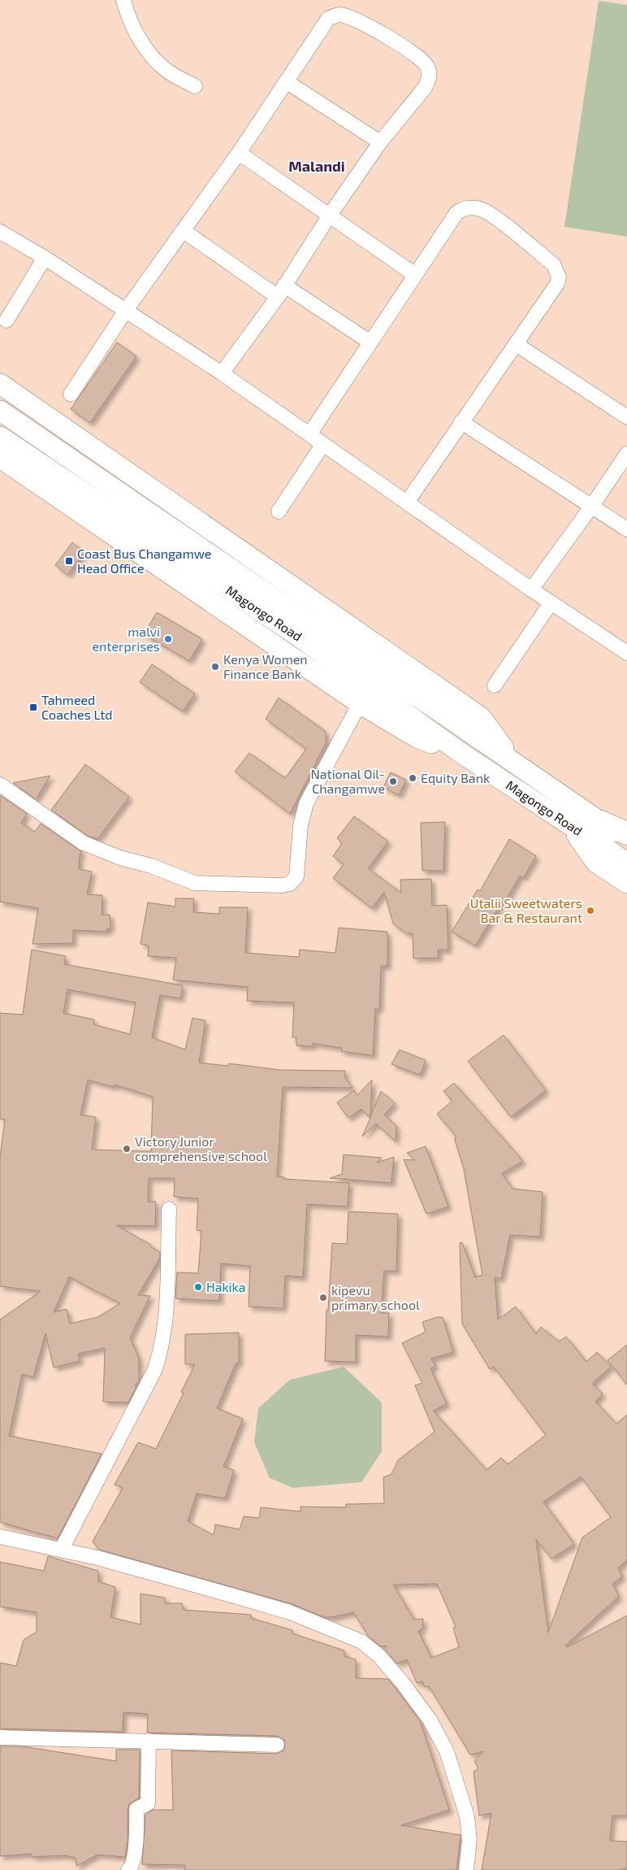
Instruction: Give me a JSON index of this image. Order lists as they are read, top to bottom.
{
  "streets": {
    "main road": ["Magongo Road"]
  },
  "districts": ["Malandi"],
  "places": {
    "transit": ["Coast Bus Changamwe Head Office", "Tahmeed Coaches Ltd"],
    "other": [
      "malvi enterprises",
      "Kenya Women Finance Bank",
      "Equity Bank",
      "National Oil- Changamwe",
      "Utalii Sweetwaters Bar & Restaurant",
      "Victory Junior comprehensive school",
      "Hakika",
      "kipevu primary school"
    ]
  }
}
